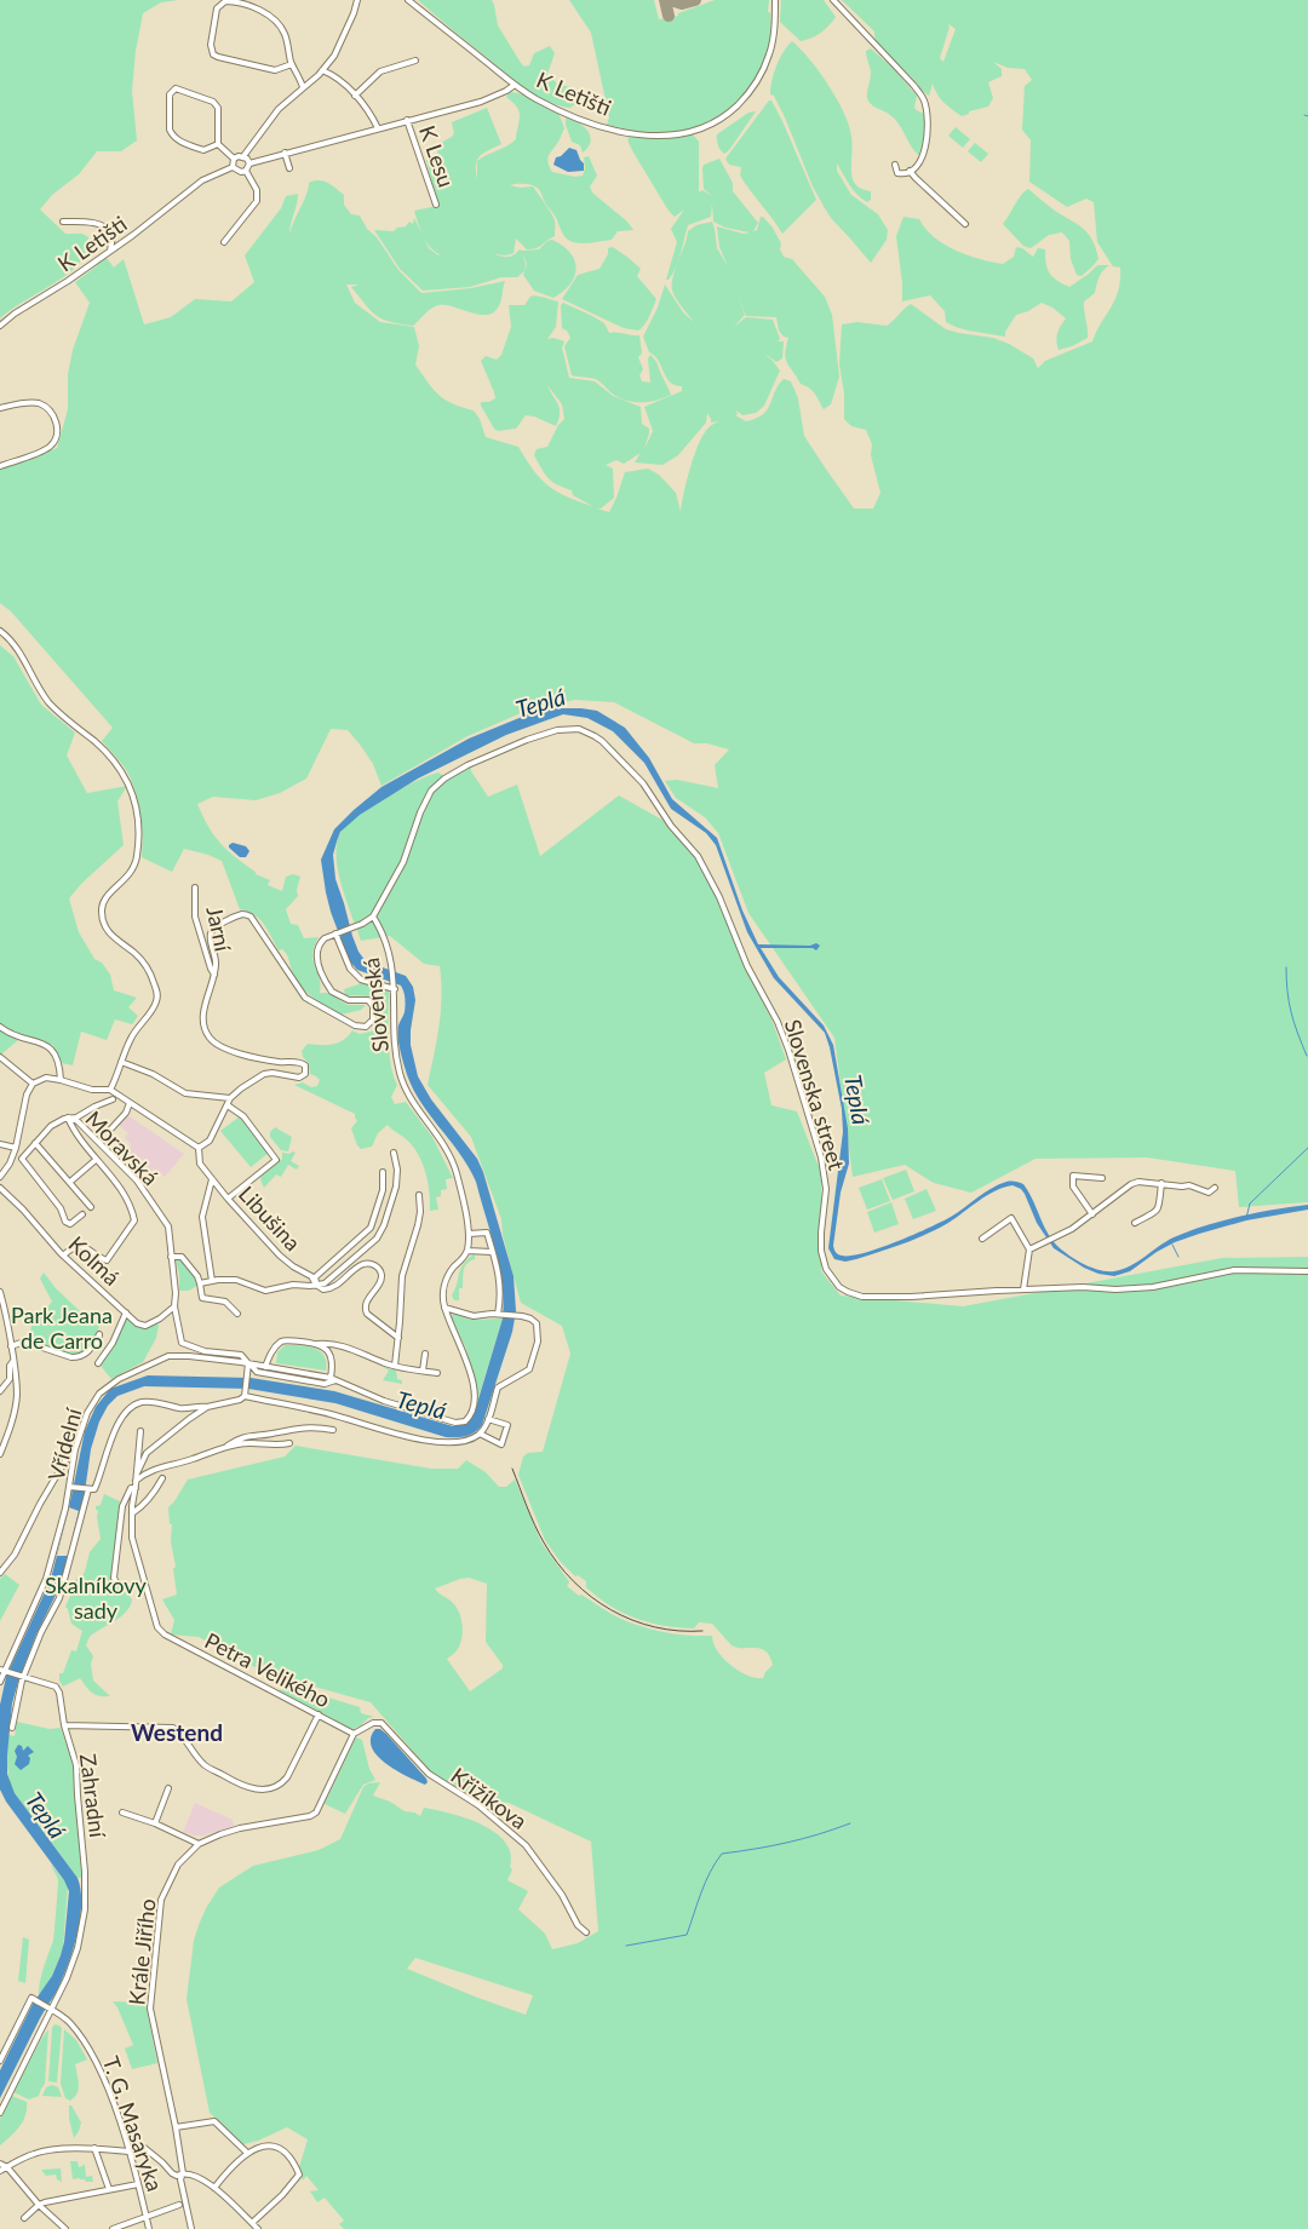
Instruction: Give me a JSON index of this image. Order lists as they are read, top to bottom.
{
  "streets": {
    "street": [
      "K Letišti",
      "K Lesu",
      "Jarní",
      "Slovenská",
      "Slovenska street",
      "Moravská",
      "Libušina",
      "Kolmá",
      "Vřídelní",
      "Petra Velikého",
      "Zahradní",
      "Křižíkova",
      "Krále Jiřího",
      "T. G. Masaryka"
    ]
  },
  "crossings": [
    ["K Letišti", "K Lesu"],
    ["Slovenská", "Slovenska street"],
    ["Moravská", "Kolmá"],
    ["Moravská", "Vřídelní"],
    ["Petra Velikého", "Křižíkova"],
    ["Petra Velikého", "Krále Jiřího"],
    ["Zahradní", "T. G. Masaryka"],
    ["Křižíkova", "Krále Jiřího"]
  ],
  "districts": ["Westend"],
  "water": ["Teplá"],
  "parks": ["Park Jeana de Carro", "Skalníkovy sady"]
}
